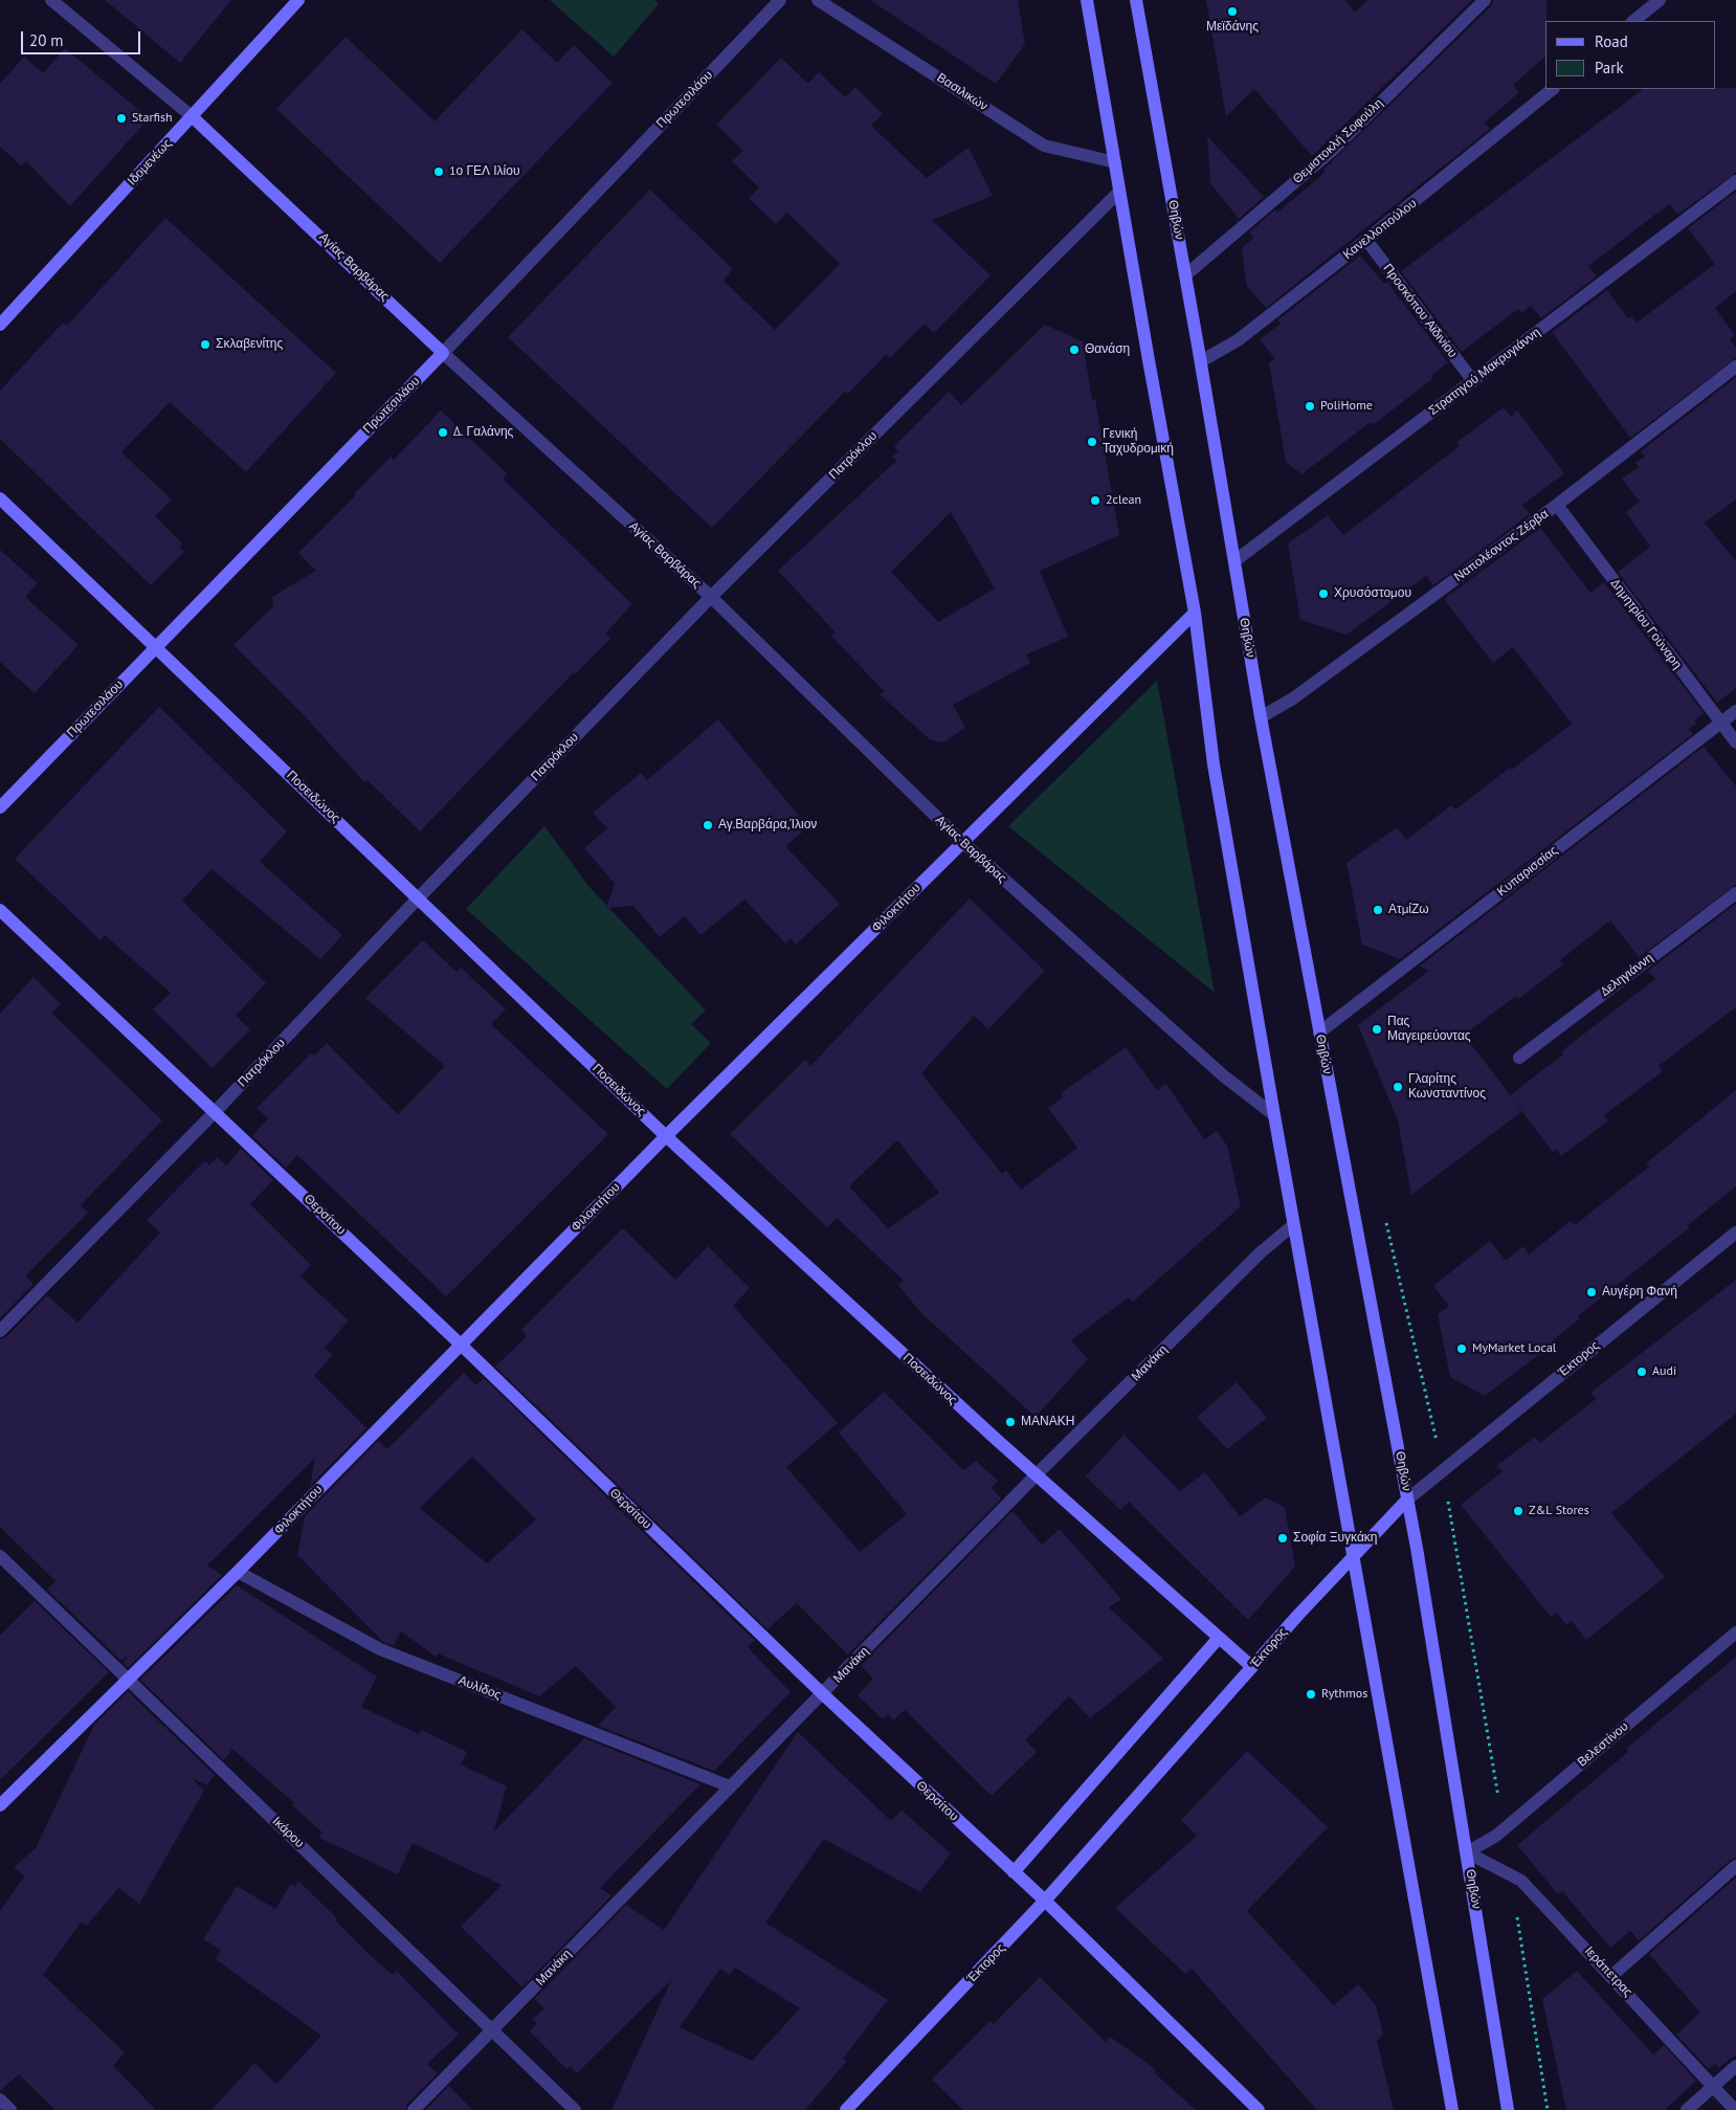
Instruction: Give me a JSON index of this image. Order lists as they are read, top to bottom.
{
  "streets": {
    "street": [
      "Βασιλικών",
      "Πρωτεσιλάου",
      "Θεμιστοκλή Σοφούλη",
      "Ιδομενέως",
      "Θηβών",
      "Κανελλοπούλου",
      "Αγίας Βαρβάρας",
      "Προσκόπου Αϊδινίου",
      "Στρατηγού Μακρυγιάννη",
      "Πατρόκλου",
      "Ναπολέοντος Ζέρβα",
      "Δημητρίου Γούναρη",
      "Ποσειδώνος",
      "Κυπαρισσίας",
      "Φιλοκτήτου",
      "Δεληγιάννη",
      "Θερσίτου",
      "Έκτορος",
      "Μανάκη",
      "Αυλίδος",
      "Βελεστίνου",
      "Ικάρου",
      "Ιεράπετρας"
    ]
  },
  "crossings": [
    ["Πρωτεσιλάου", "Αγίας Βαρβάρας"],
    ["Πρωτεσιλάου", "Ποσειδώνος"],
    ["Θεμιστοκλή Σοφούλη", "Θηβών"],
    ["Ιδομενέως", "Αγίας Βαρβάρας"],
    ["Θηβών", "Κανελλοπούλου"],
    ["Θηβών", "Στρατηγού Μακρυγιάννη"],
    ["Θηβών", "Ναπολέοντος Ζέρβα"],
    ["Θηβών", "Κυπαρισσίας"],
    ["Θηβών", "Έκτορος"],
    ["Θηβών", "Βελεστίνου"],
    ["Θηβών", "Ιεράπετρας"],
    ["Κανελλοπούλου", "Προσκόπου Αϊδινίου"],
    ["Αγίας Βαρβάρας", "Πατρόκλου"],
    ["Αγίας Βαρβάρας", "Φιλοκτήτου"],
    ["Προσκόπου Αϊδινίου", "Στρατηγού Μακρυγιάννη"],
    ["Πατρόκλου", "Ποσειδώνος"],
    ["Πατρόκλου", "Θερσίτου"],
    ["Ναπολέοντος Ζέρβα", "Δημητρίου Γούναρη"],
    ["Δημητρίου Γούναρη", "Κυπαρισσίας"],
    ["Ποσειδώνος", "Φιλοκτήτου"],
    ["Ποσειδώνος", "Έκτορος"],
    ["Ποσειδώνος", "Μανάκη"],
    ["Φιλοκτήτου", "Θερσίτου"],
    ["Φιλοκτήτου", "Αυλίδος"],
    ["Φιλοκτήτου", "Ικάρου"],
    ["Θερσίτου", "Έκτορος"],
    ["Θερσίτου", "Μανάκη"],
    ["Μανάκη", "Αυλίδος"],
    ["Μανάκη", "Ικάρου"],
    ["Βελεστίνου", "Ιεράπετρας"]
  ],
  "places": [
    "Μεϊδάνης",
    "Starfish",
    "1ο ΓΕΛ Ιλίου",
    "Σκλαβενίτης",
    "Θανάση",
    "PoliHome",
    "Δ. Γαλάνης",
    "Γενική Ταχυδρομική",
    "2clean",
    "Χρυσόστομου",
    "Αγ.Βαρβάρα,Ίλιον",
    "ΑτμίΖω",
    "Πας Μαγειρεύοντας",
    "Γλαρίτης Κωνσταντίνος",
    "Αυγέρη Φανή",
    "MyMarket Local",
    "Audi",
    "ΜΑΝΑΚΗ",
    "Z&L Stores",
    "Σοφία Ξυγκάκη",
    "Rythmos"
  ],
  "legend": ["Road", "Park"],
  "scale_bar": "20 m"
}
